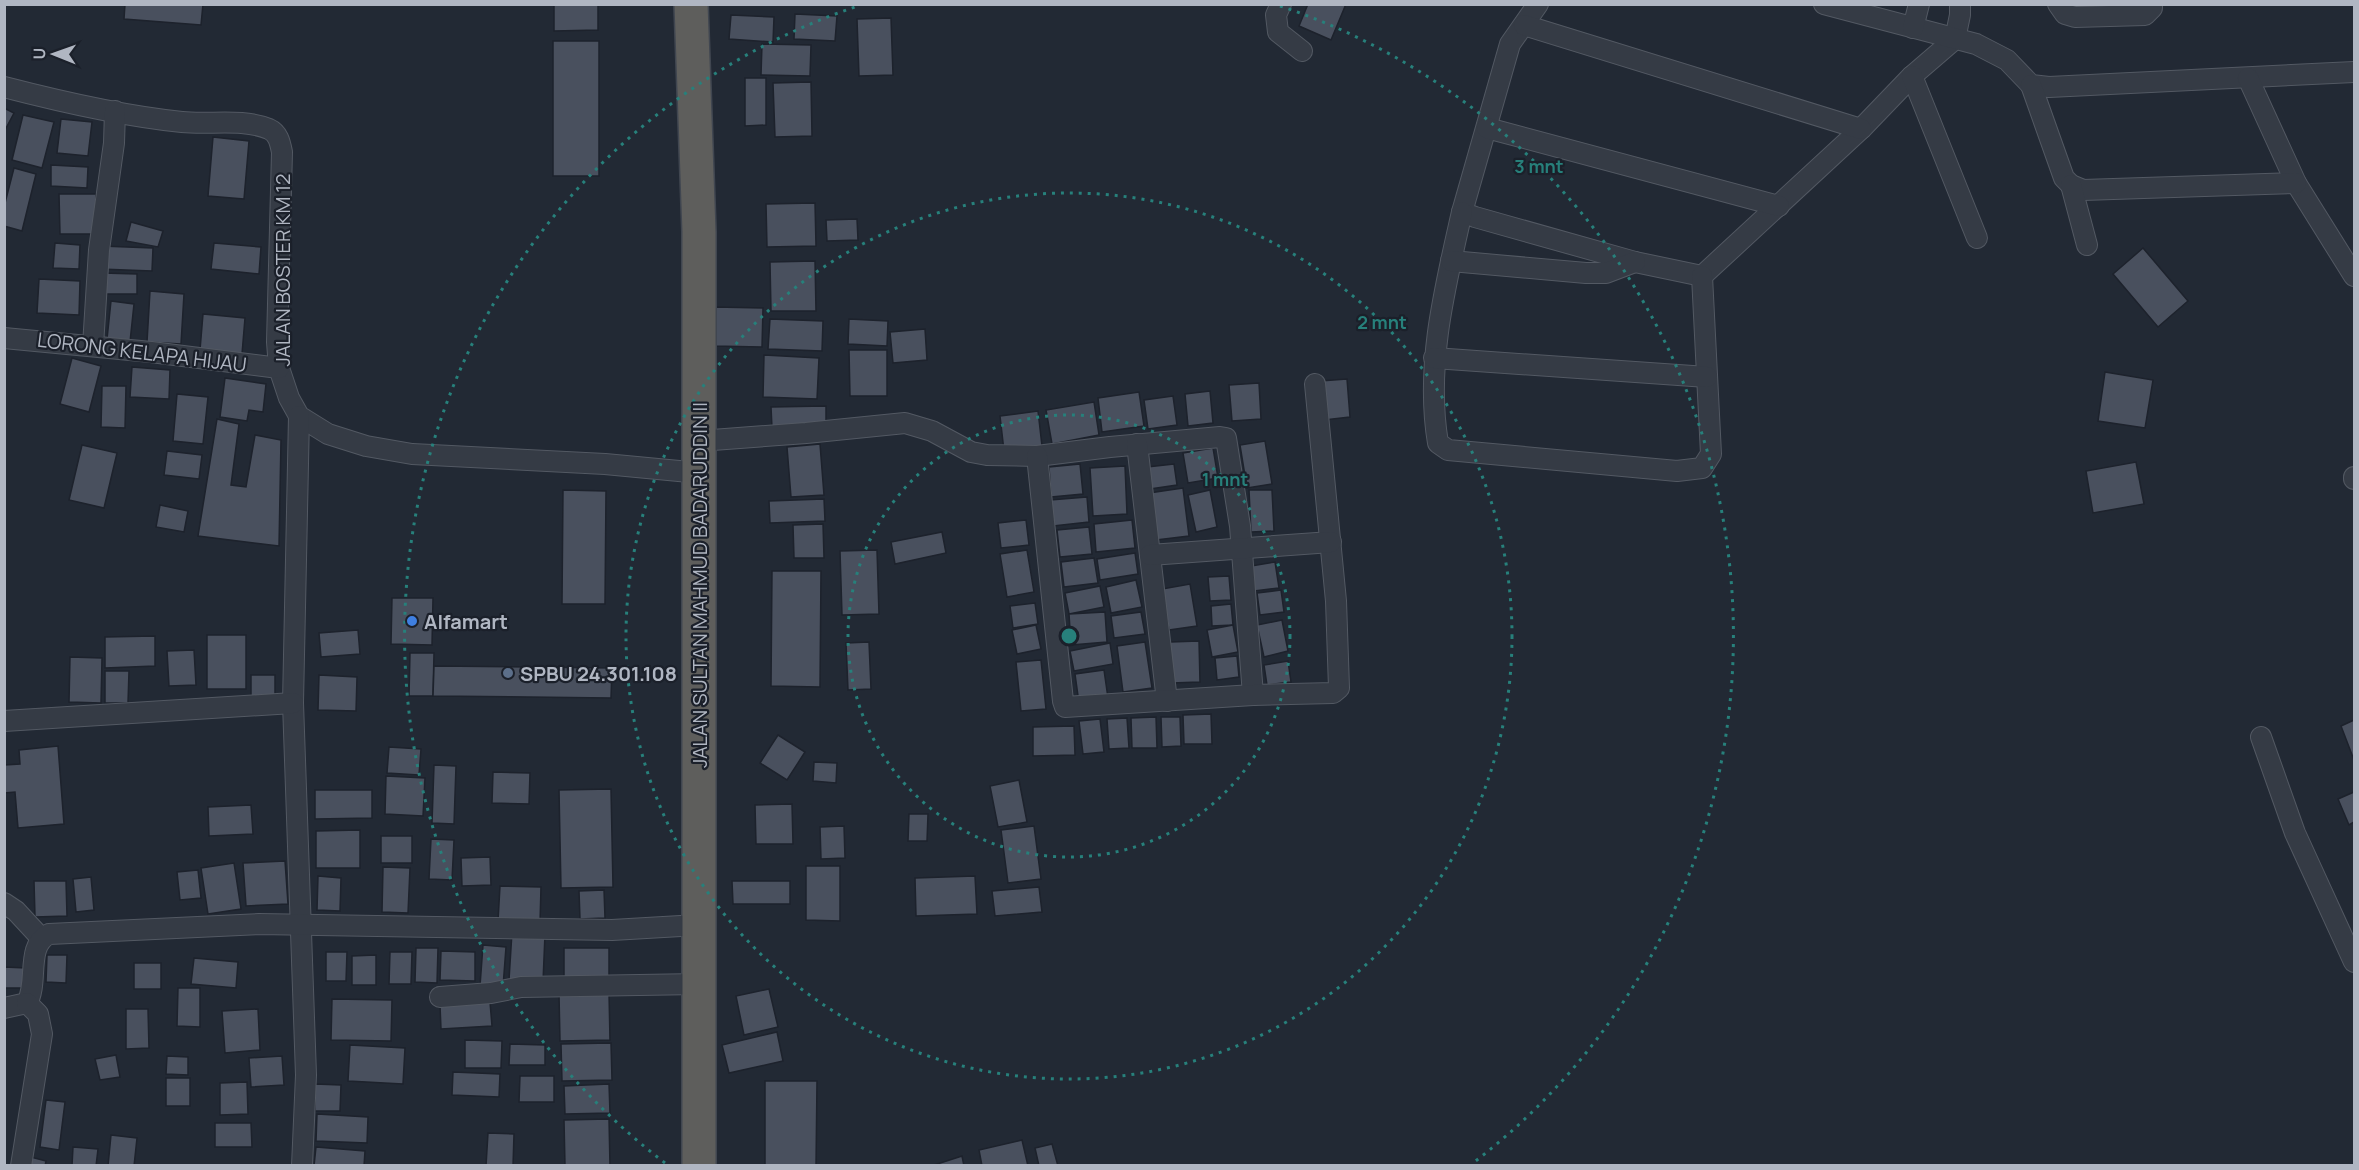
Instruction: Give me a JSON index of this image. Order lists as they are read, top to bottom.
{
  "streets": {
    "highway": ["JALAN SULTAN MAHMUD BADARUDDIN II"],
    "street": ["JALAN BOSTER KM 12", "LORONG KELAPA HIJAU"]
  },
  "crossings": [
    ["JALAN BOSTER KM 12", "LORONG KELAPA HIJAU"]
  ],
  "places": ["Alfamart", "SPBU 24.301.108"],
  "north": "left",
  "rings": ["3 mnt", "2 mnt", "1 mnt"]
}
